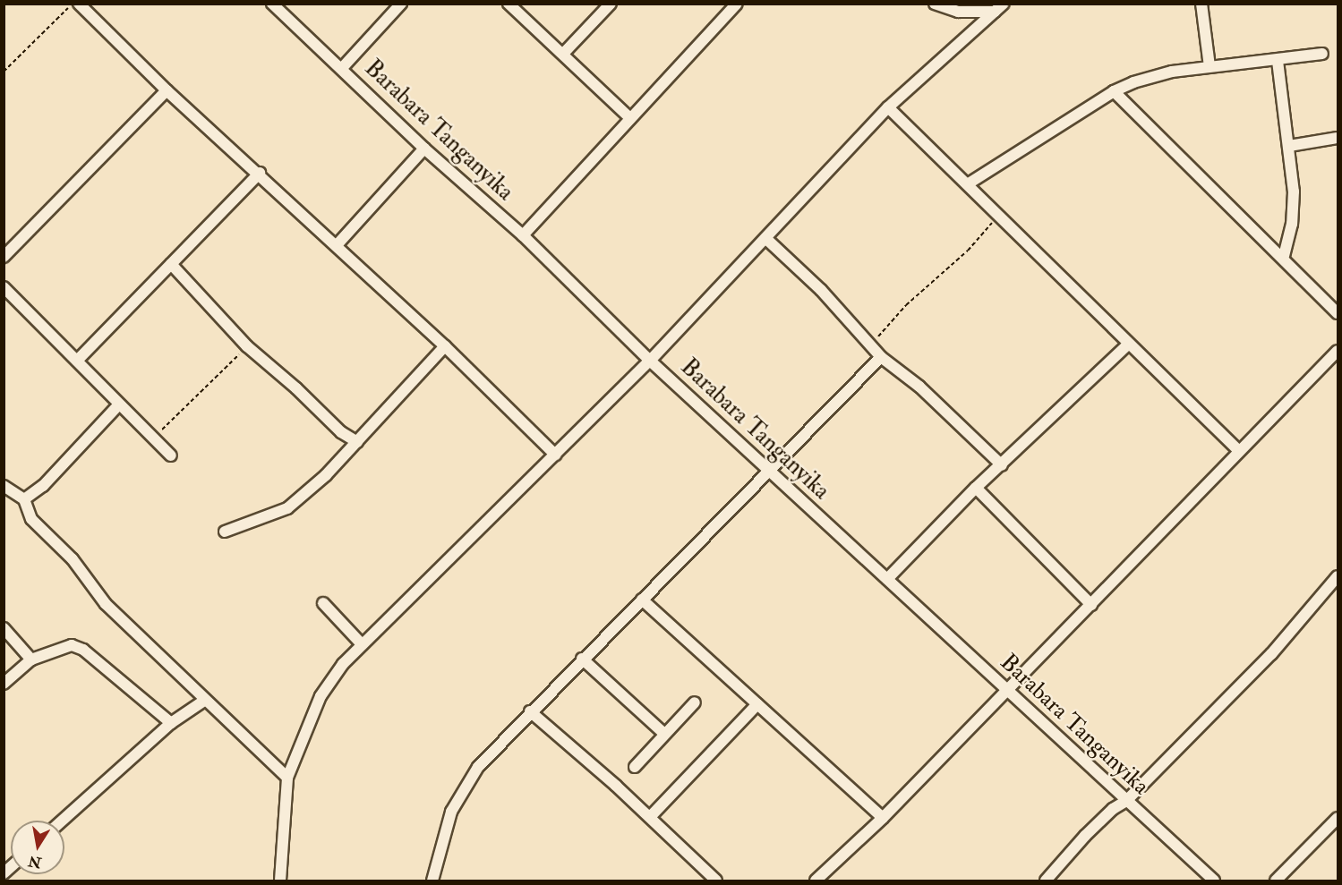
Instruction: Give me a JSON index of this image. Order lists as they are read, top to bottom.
{
  "streets": {
    "street": ["Barabara Tanganyika"]
  },
  "north": "bottom"
}
